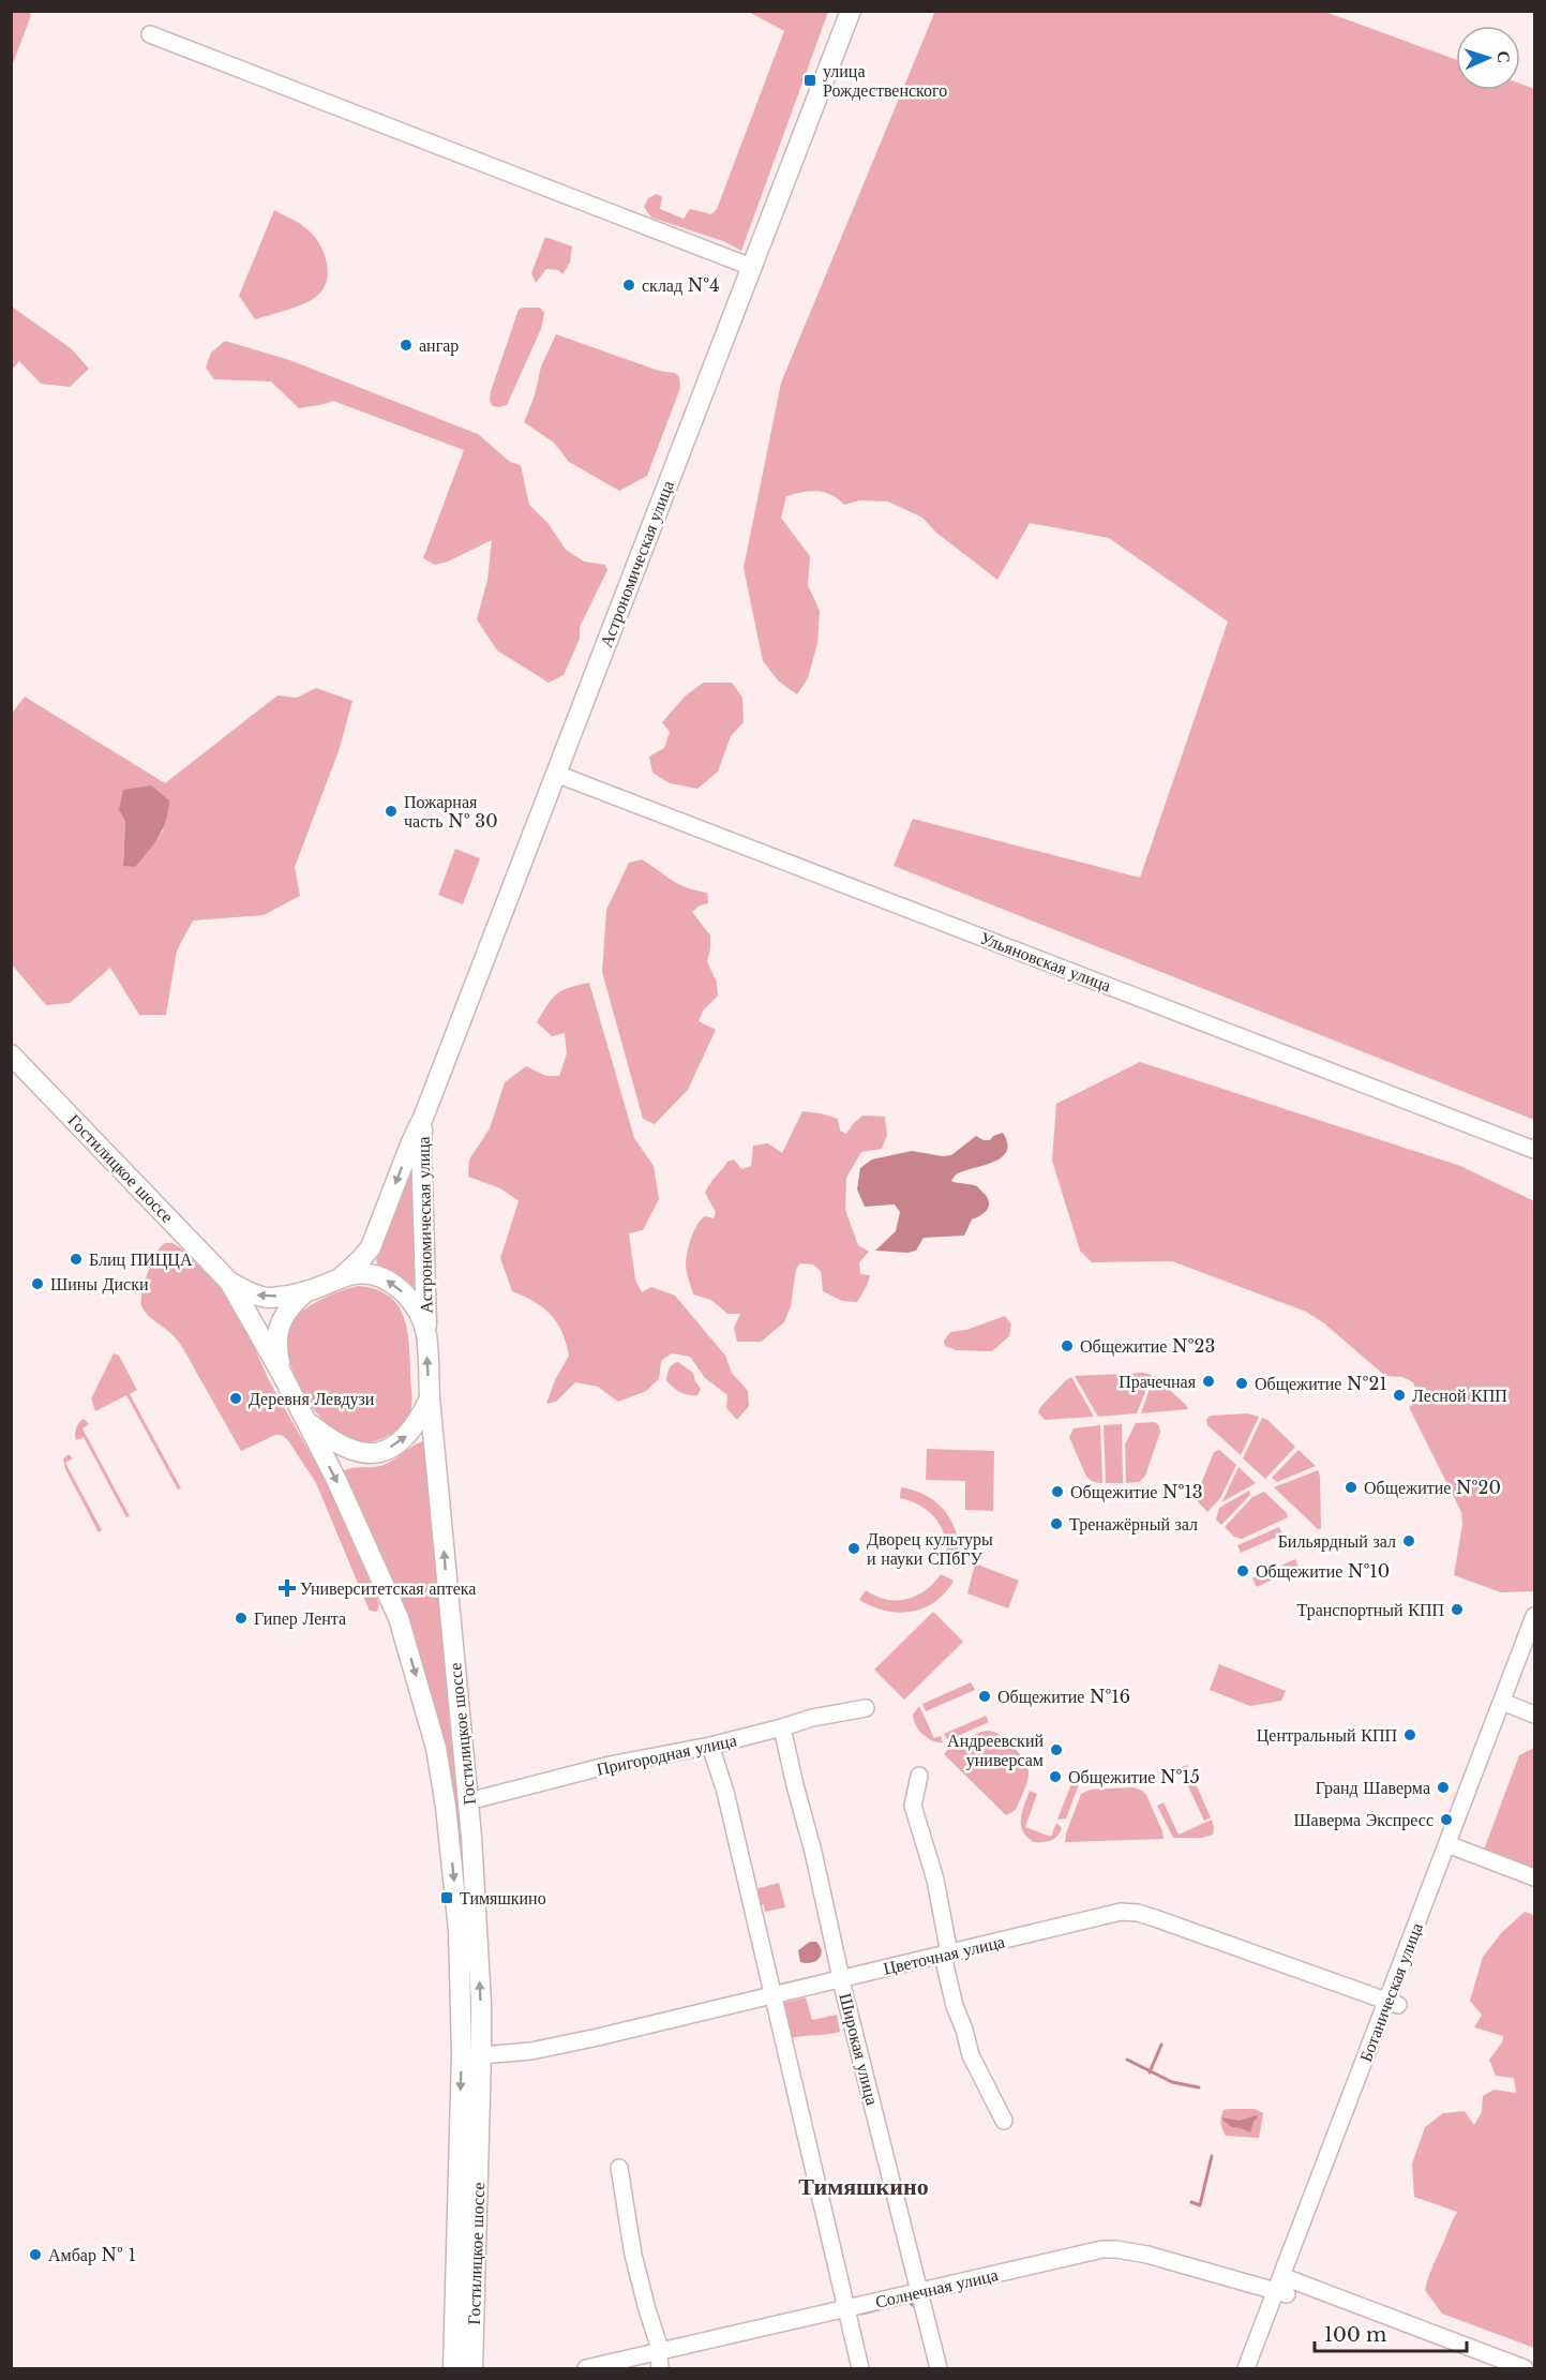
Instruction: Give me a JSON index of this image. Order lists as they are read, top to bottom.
{
  "streets": {
    "main road": ["Астрономическая улица", "Гостилицкое шоссе"],
    "street": [
      "Ульяновская улица",
      "Пригородная улица",
      "Цветочная улица",
      "Ботаническая улица",
      "Широкая улица",
      "Солнечная улица"
    ]
  },
  "crossings": [
    ["Астрономическая улица", "Ульяновская улица"],
    ["Астрономическая улица", "Гостилицкое шоссе"],
    ["Гостилицкое шоссе", "Пригородная улица"],
    ["Гостилицкое шоссе", "Цветочная улица"],
    ["Пригородная улица", "Широкая улица"],
    ["Цветочная улица", "Ботаническая улица"],
    ["Цветочная улица", "Широкая улица"],
    ["Ботаническая улица", "Солнечная улица"],
    ["Широкая улица", "Солнечная улица"]
  ],
  "districts": ["Тимяшкино"],
  "places": {
    "transit": ["улица Рождественского", "Тимяшкино"],
    "other": [
      "склад №4",
      "ангар",
      "Пожарная часть № 30",
      "Блиц ПИЦЦА",
      "Шины Диски",
      "Общежитие №23",
      "Прачечная",
      "Общежитие №21",
      "Лесной КПП",
      "Деревня Левдузи",
      "Общежитие №20",
      "Общежитие №13",
      "Тренажёрный зал",
      "Бильярдный зал",
      "Дворец культуры и науки СПбГУ",
      "Общежитие №10",
      "Транспортный КПП",
      "Гипер Лента",
      "Общежитие №16",
      "Центральный КПП",
      "Андреевский универсам",
      "Общежитие №15",
      "Гранд Шаверма",
      "Шаверма Экспресс",
      "Амбар № 1"
    ],
    "health": ["Университетская аптека"]
  },
  "scale_bar": "100 m",
  "north": "right"
}
